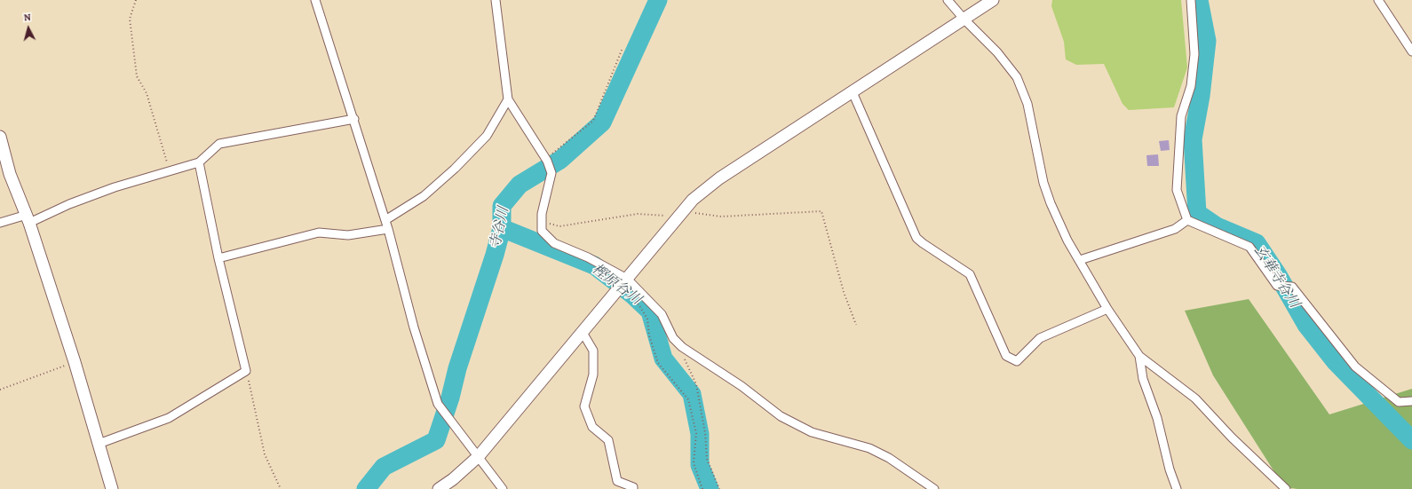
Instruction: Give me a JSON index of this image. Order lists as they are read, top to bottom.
{
  "water": ["寺谷川", "玄華寺谷川", "樫原谷川"],
  "north": "top"
}
